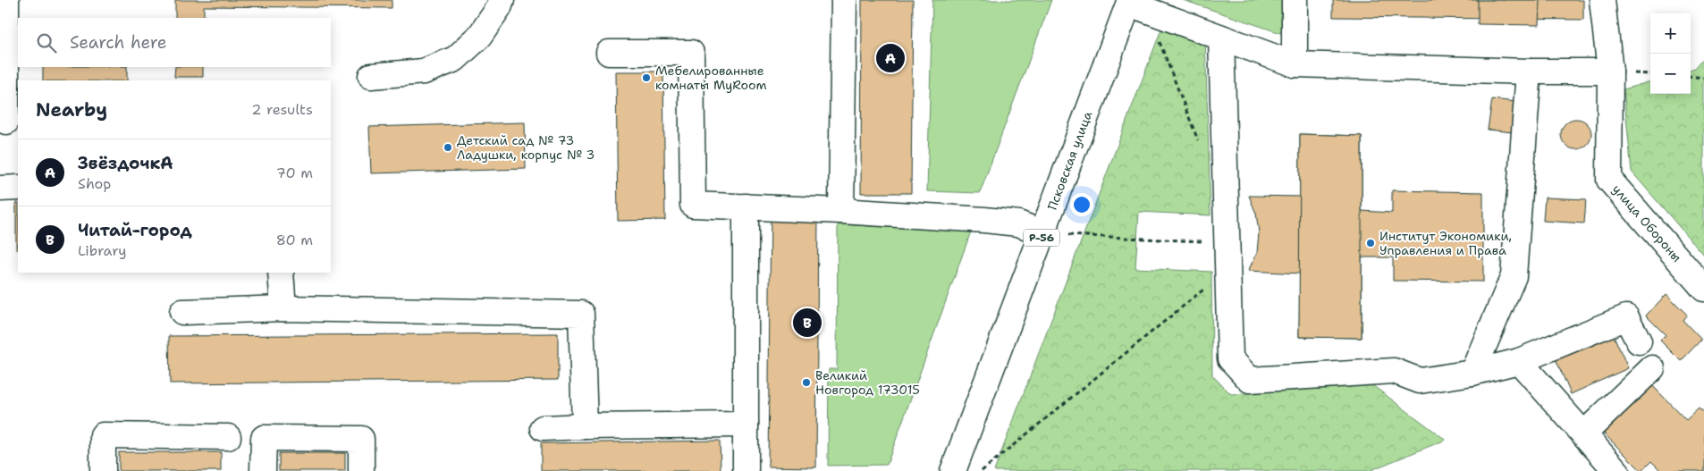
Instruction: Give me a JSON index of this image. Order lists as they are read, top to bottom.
{
  "streets": {
    "main road": ["Псковская улица", "улица Обороны", "Р-56"]
  },
  "places": [
    "Мебелированные комнаты MyRoom",
    "Детский сад № 73 Ладушки, корпус № 3",
    "Институт Экономики, Управления и Права",
    "Великий Новгород 173015"
  ],
  "page": {
    "map_buttons": ["+", "−"],
    "search": "Search here",
    "pins": ["A", "B"],
    "heading": ["Nearby", "2 results"],
    "list": [
      {
        "mark": "A",
        "name": "ЗвёздочкА",
        "note": "Shop",
        "value": "70 m"
      },
      {
        "mark": "B",
        "name": "Читай-город",
        "note": "Library",
        "value": "80 m"
      }
    ]
  }
}
